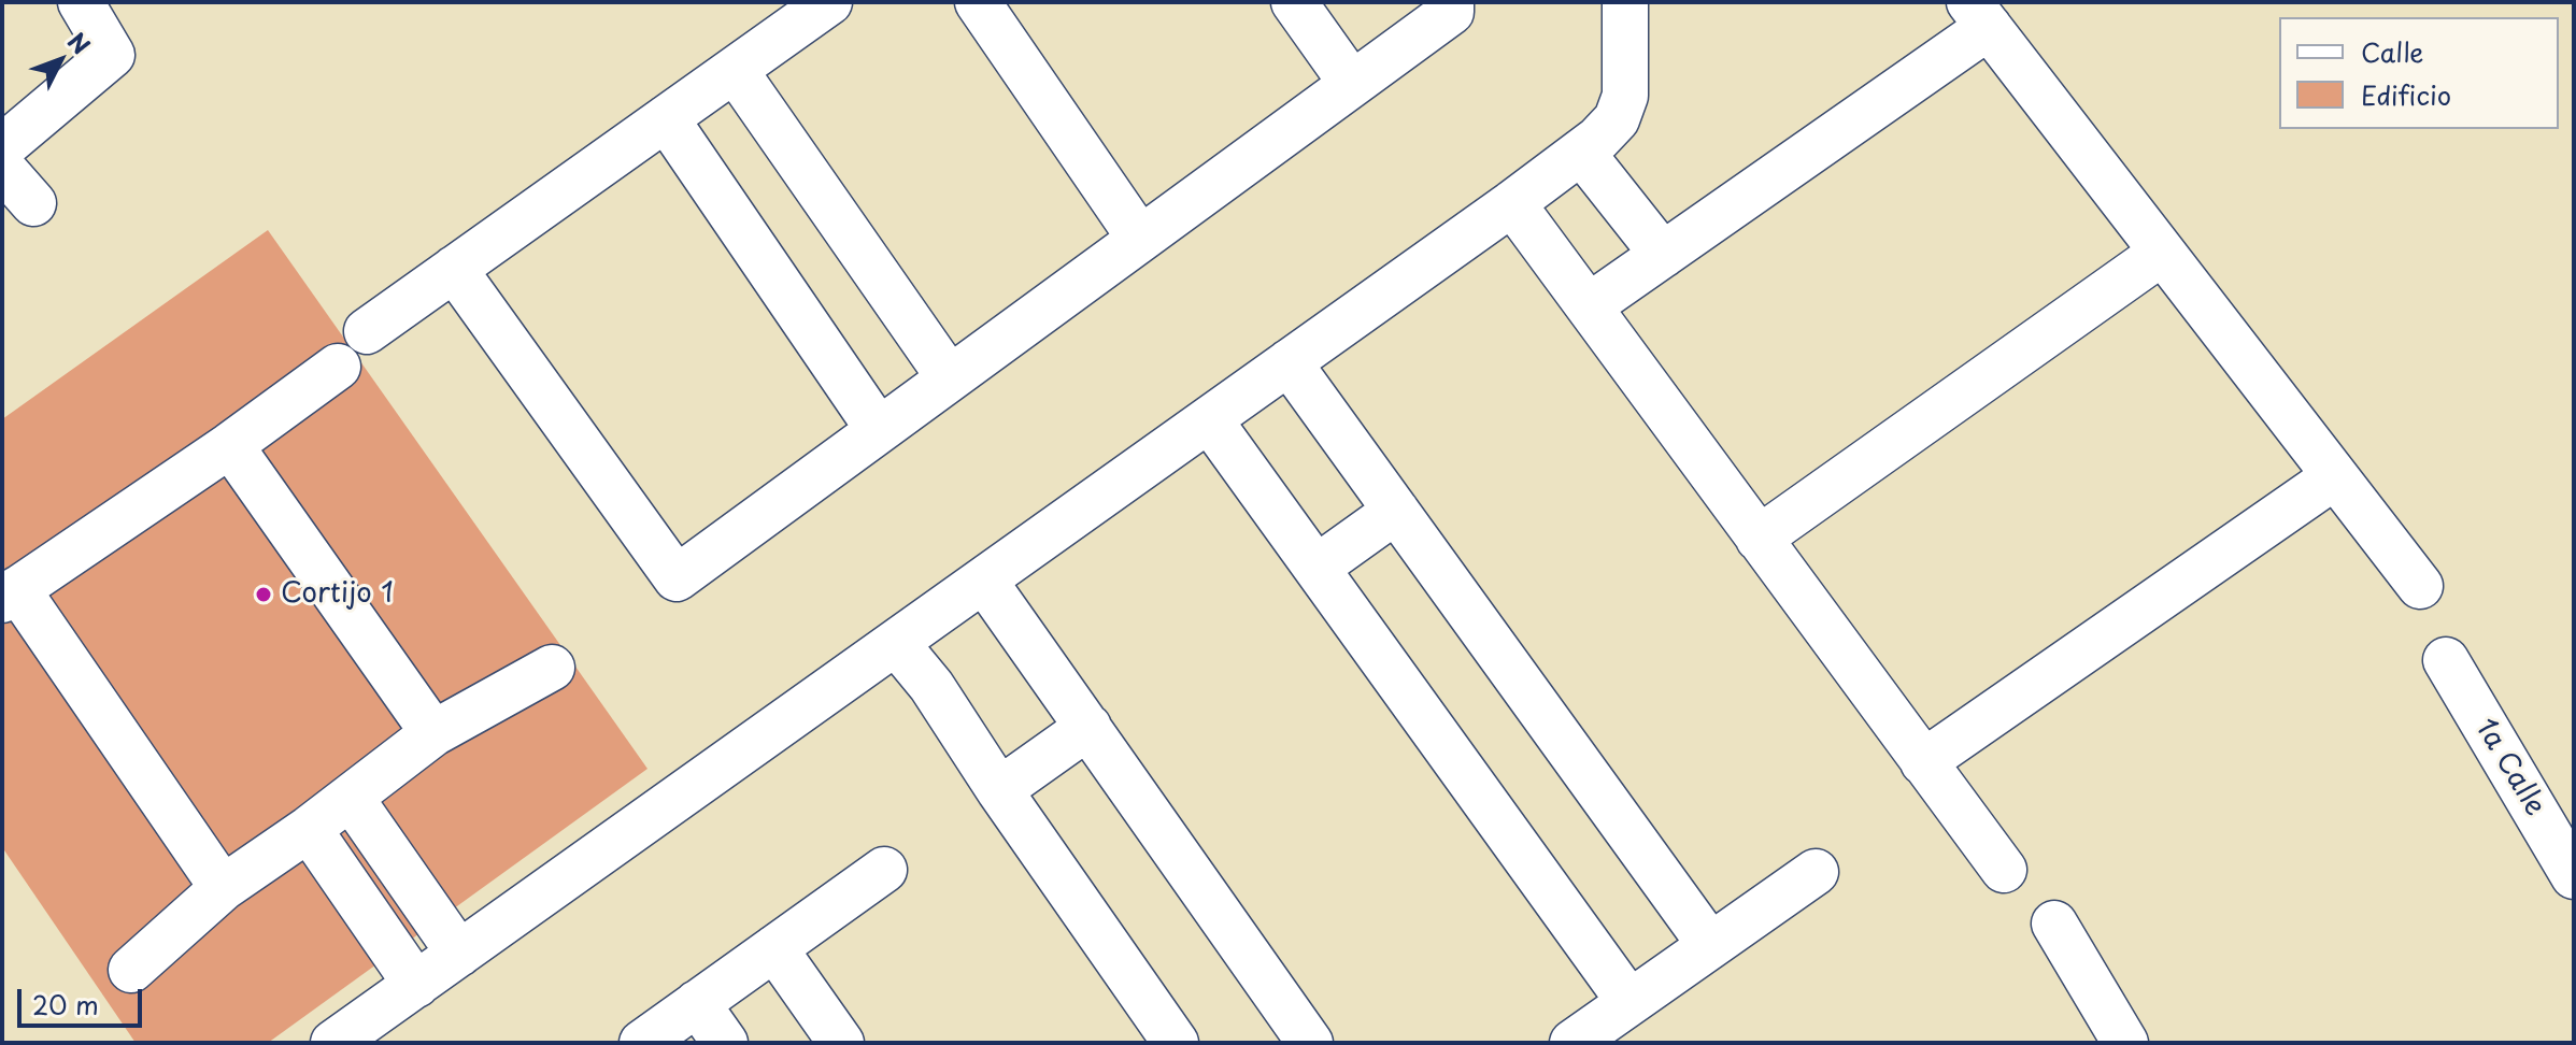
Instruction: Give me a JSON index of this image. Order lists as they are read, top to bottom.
{
  "streets": {
    "street": ["1a Calle"]
  },
  "places": ["Cortijo 1"],
  "legend": ["Calle", "Edificio"],
  "scale_bar": "20 m",
  "north": "top right"
}
